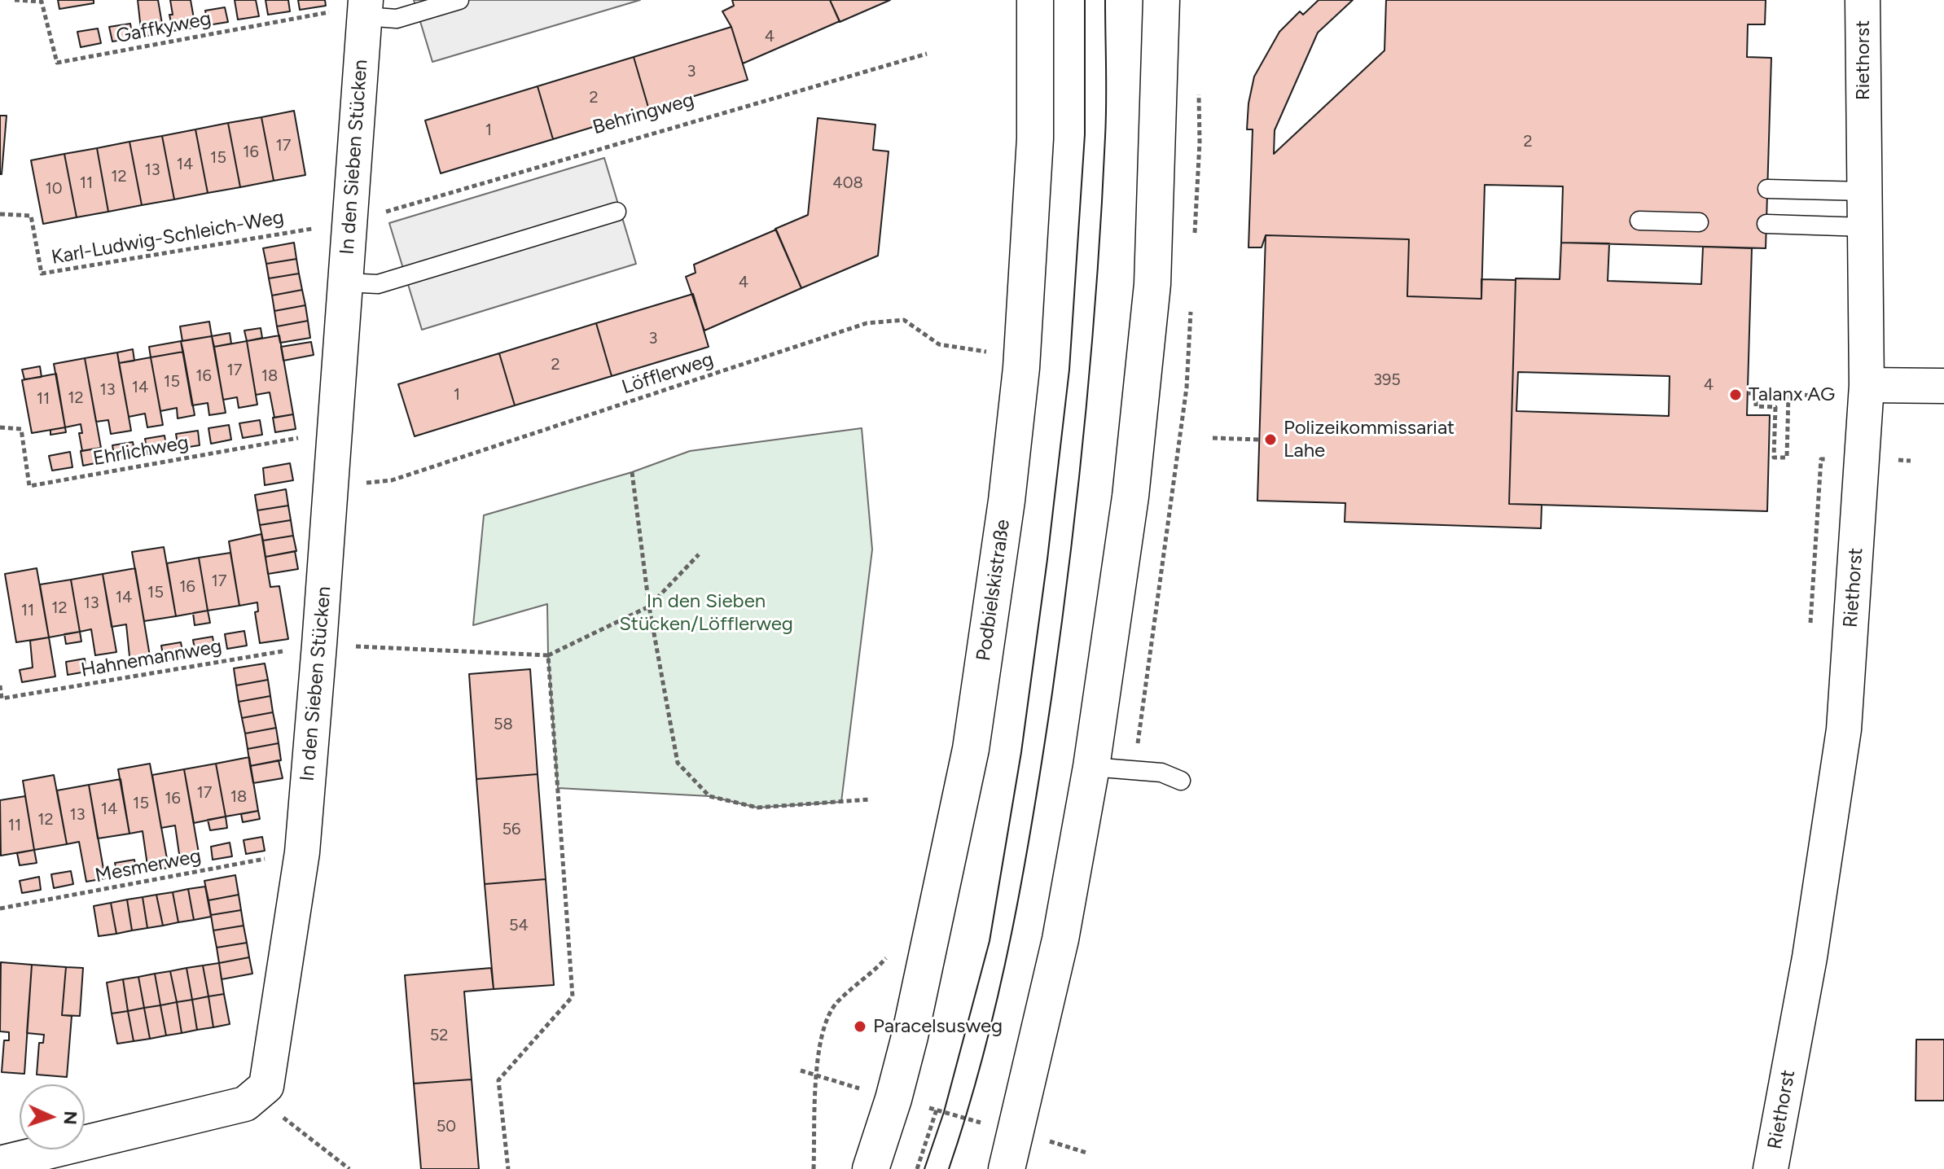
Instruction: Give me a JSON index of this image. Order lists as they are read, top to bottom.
{
  "streets": {
    "main road": ["Podbielskistraße"],
    "street": ["Riethorst", "In den Sieben Stücken"],
    "path": [
      "Gaffkyweg",
      "Behringweg",
      "Karl-Ludwig-Schleich-Weg",
      "Löfflerweg",
      "Ehrlichweg",
      "Hahnemannweg",
      "Mesmerweg"
    ]
  },
  "crossings": [
    ["Gaffkyweg", "In den Sieben Stücken"],
    ["In den Sieben Stücken", "Karl-Ludwig-Schleich-Weg"],
    ["In den Sieben Stücken", "Ehrlichweg"],
    ["In den Sieben Stücken", "Hahnemannweg"],
    ["In den Sieben Stücken", "Mesmerweg"]
  ],
  "parks": ["In den Sieben Stücken/Löfflerweg"],
  "places": ["Talanx AG", "Polizeikommissariat Lahe", "Paracelsusweg"],
  "house_numbers": [
    "4",
    "3",
    "2",
    "1",
    "2",
    "17",
    "16",
    "15",
    "14",
    "13",
    "12",
    "11",
    "408",
    "10",
    "4",
    "3",
    "2",
    "17",
    "16",
    "18",
    "395",
    "15",
    "4",
    "14",
    "13",
    "1",
    "12",
    "11",
    "17",
    "16",
    "15",
    "14",
    "13",
    "12",
    "11",
    "58",
    "17",
    "18",
    "16",
    "15",
    "14",
    "13",
    "12",
    "11",
    "56",
    "54",
    "52",
    "50"
  ],
  "north": "right"
}
